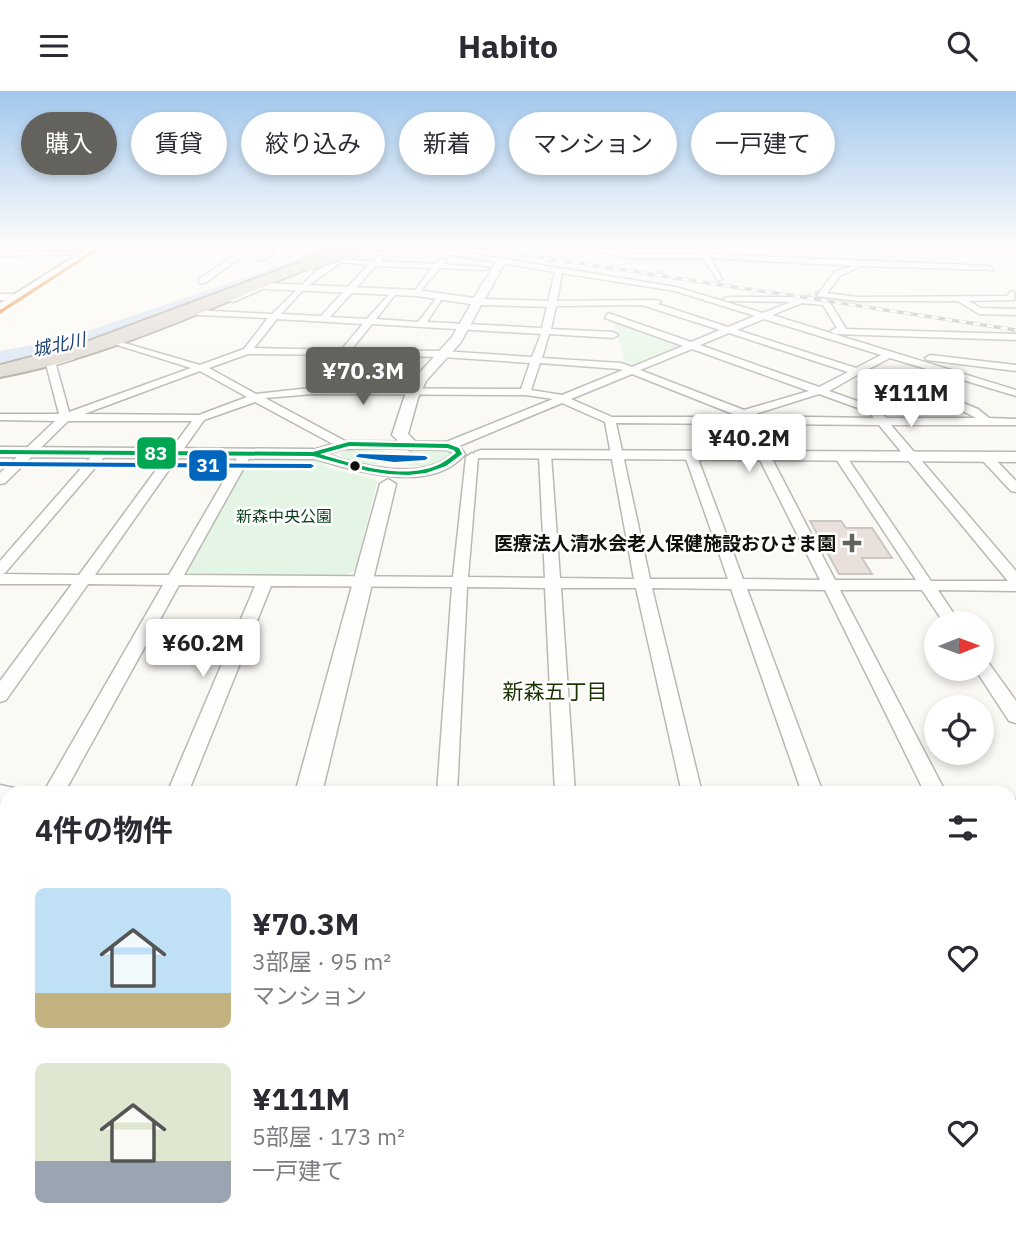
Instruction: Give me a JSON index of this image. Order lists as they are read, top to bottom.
{
  "districts": ["新森五丁目"],
  "water": ["城北川"],
  "parks": ["新森中央公園"],
  "places": {
    "health": ["医療法人清水会老人保健施設おひさま園"]
  },
  "lines": ["transit line 83", "transit line 31"],
  "north": "right",
  "page": {
    "header": "Habito",
    "chip": [
      "購入",
      "賃貸",
      "絞り込み",
      "新着",
      "マンション",
      "一戸建て"
    ],
    "price": [
      "¥70.3M",
      "¥111M",
      "¥40.2M",
      "¥60.2M"
    ],
    "heading": "4件の物件",
    "list": [
      {
        "name": "¥70.3M",
        "note": "3部屋 · 95 m² · マンション"
      },
      {
        "name": "¥111M",
        "note": "5部屋 · 173 m² · 一戸建て"
      }
    ]
  }
}
